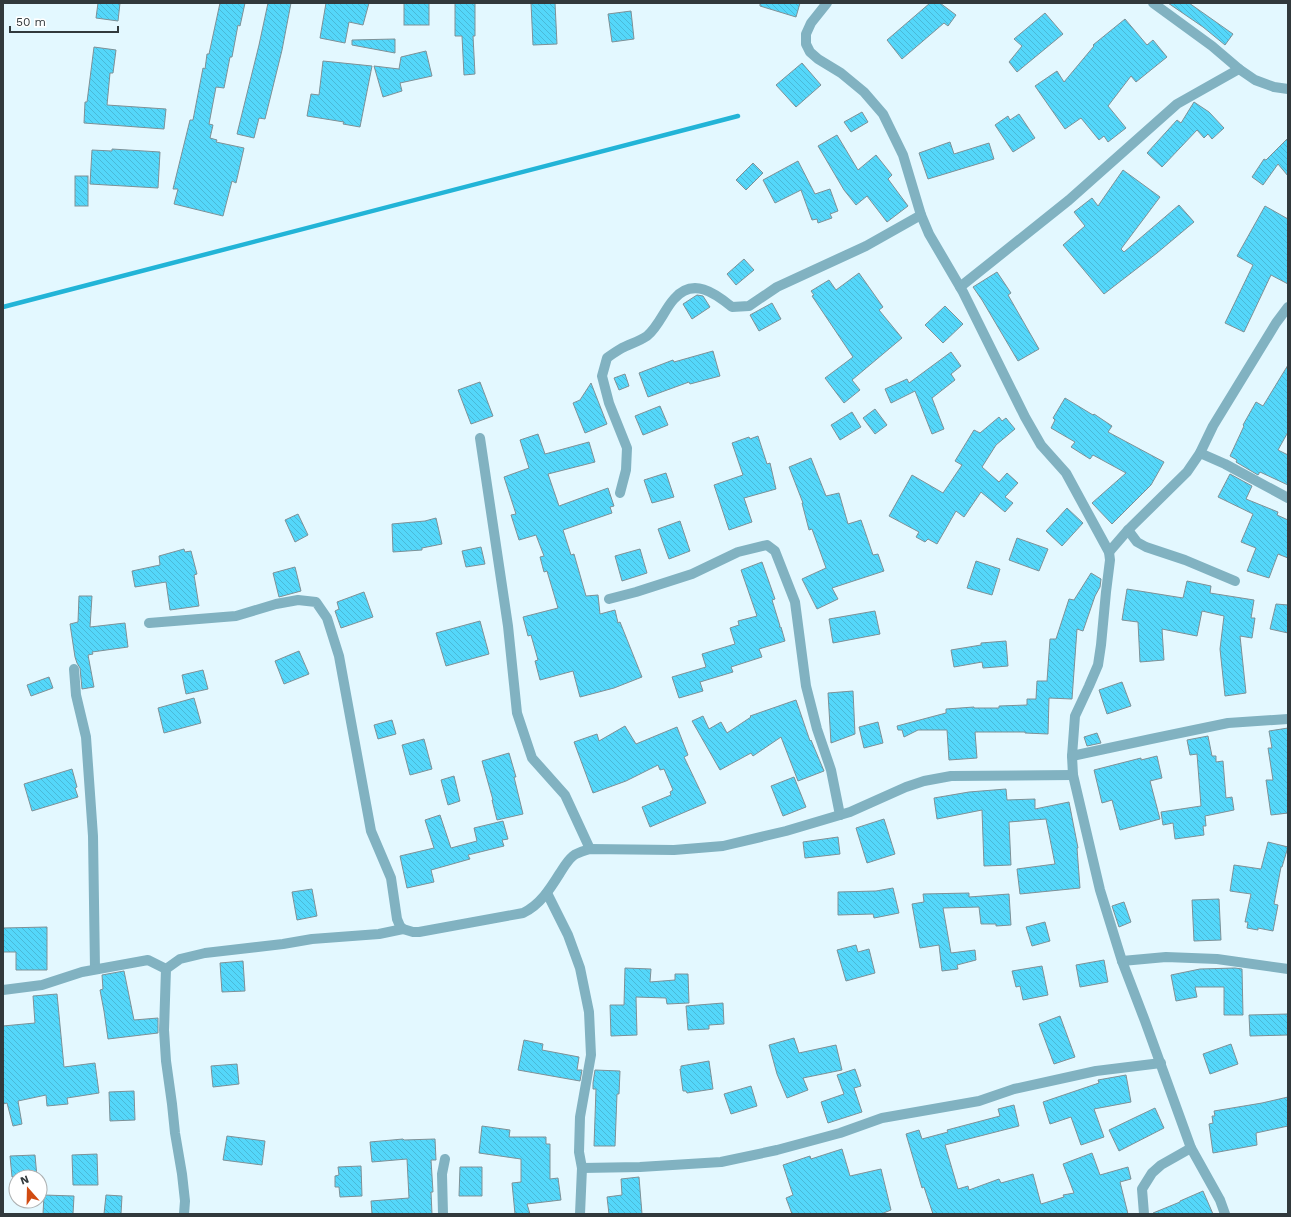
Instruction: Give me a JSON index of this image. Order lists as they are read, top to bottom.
{
  "scale_bar": "50 m",
  "north": "top"
}
